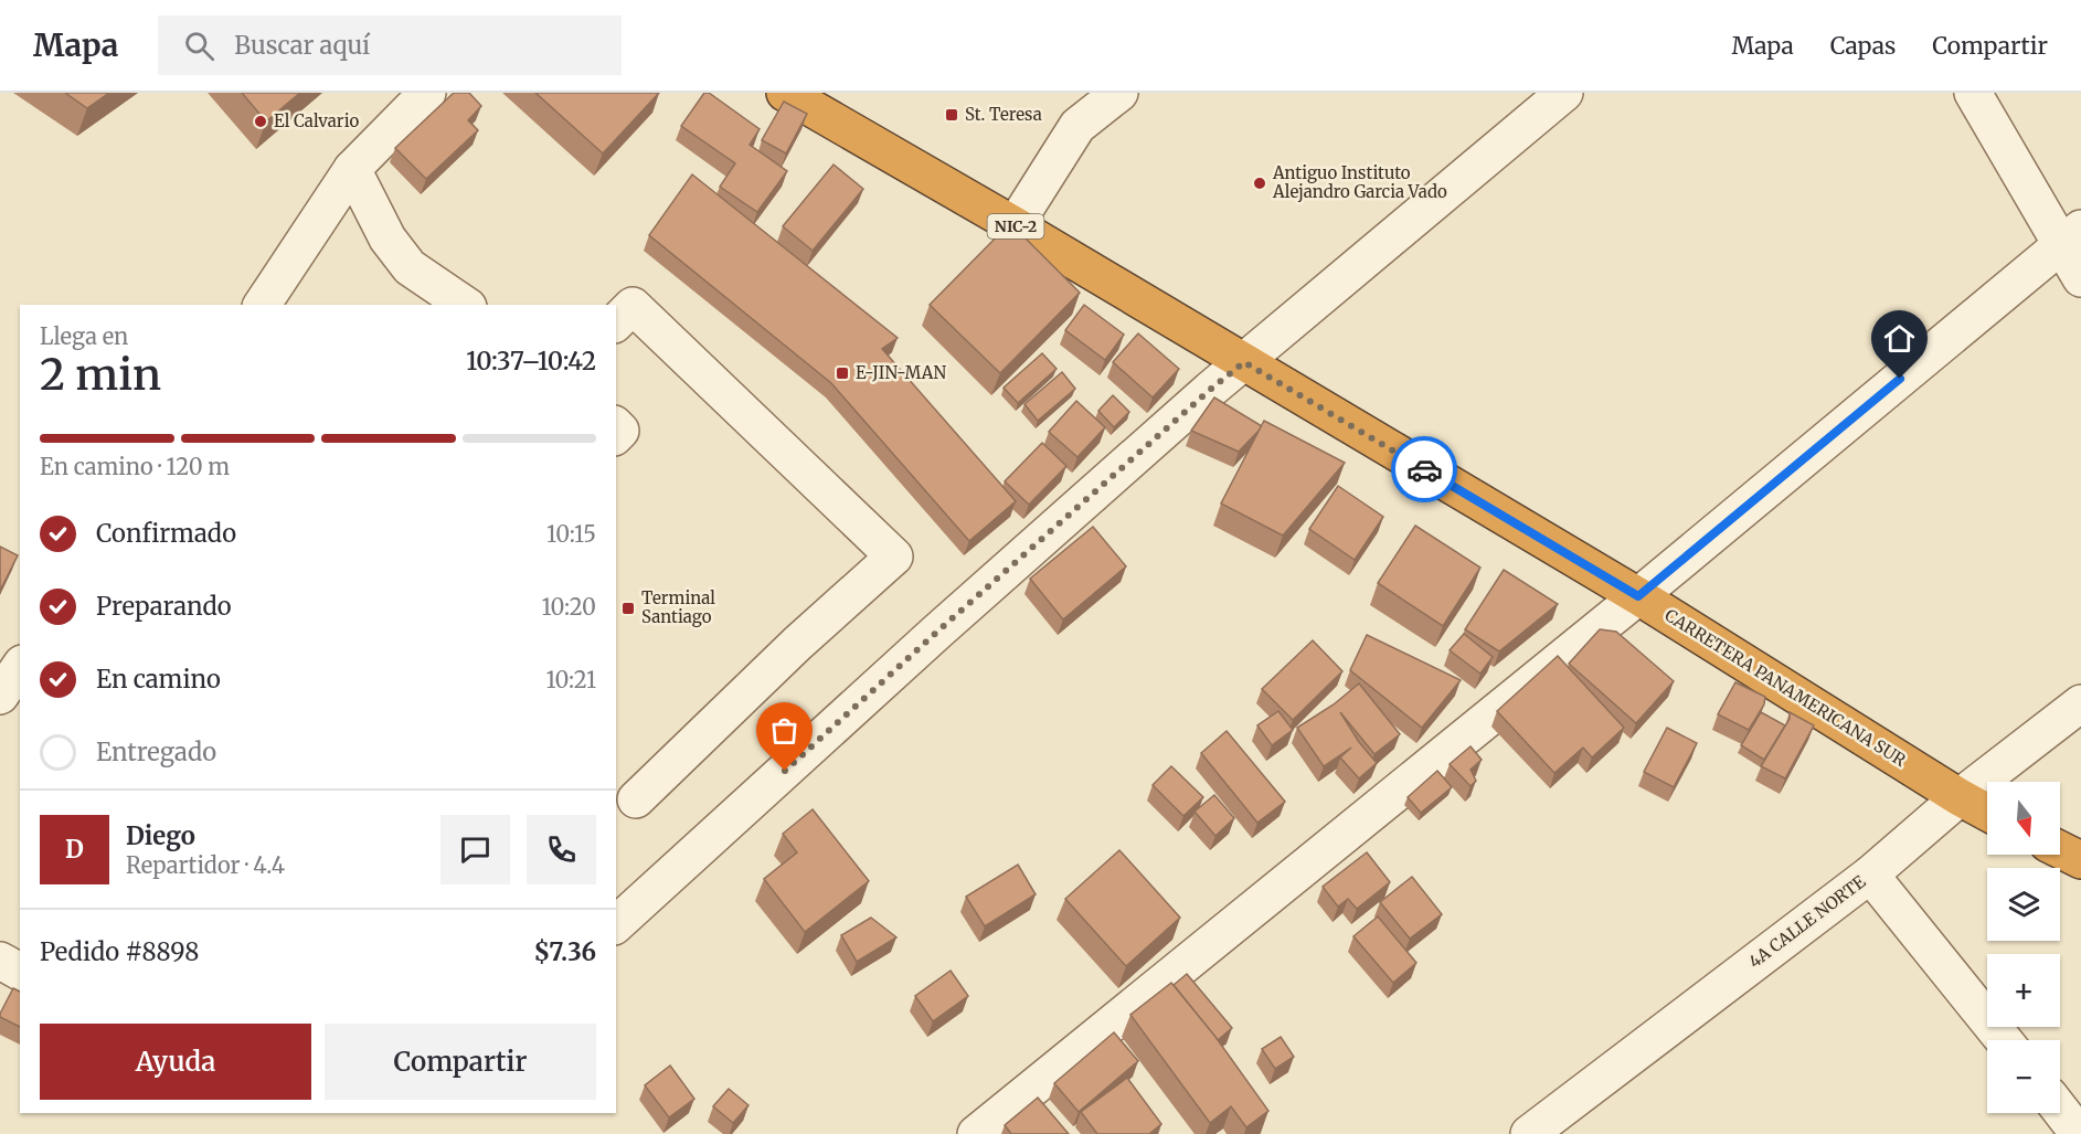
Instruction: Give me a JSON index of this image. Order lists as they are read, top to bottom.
{
  "streets": {
    "highway": ["NIC-2", "CARRETERA PANAMERICANA SUR"],
    "street": ["4A CALLE NORTE"]
  },
  "crossings": [
    ["CARRETERA PANAMERICANA SUR", "4A CALLE NORTE"]
  ],
  "places": {
    "transit": ["St. Teresa", "E-JIN-MAN", "Terminal Santiago"],
    "other": ["El Calvario", "Antiguo Instituto Alejandro Garcia Vado"]
  },
  "north": "bottom",
  "page": {
    "header": "Mapa",
    "search": "Buscar aquí",
    "nav": ["Mapa", "Capas", "Compartir"],
    "heading": ["2 min", "Llega en", "10:37–10:42"],
    "panel": [
      "Diego",
      "Repartidor · 4.4",
      "Pedido #8898",
      "$7.36"
    ],
    "bar": "En camino · 120 m",
    "list": [
      ["Confirmado", "10:15"],
      ["Preparando", "10:20"],
      ["En camino", "10:21"],
      "Entregado"
    ],
    "map_buttons": ["+", "−"],
    "round": "D",
    "buttons": ["Ayuda", "Compartir"]
  }
}
